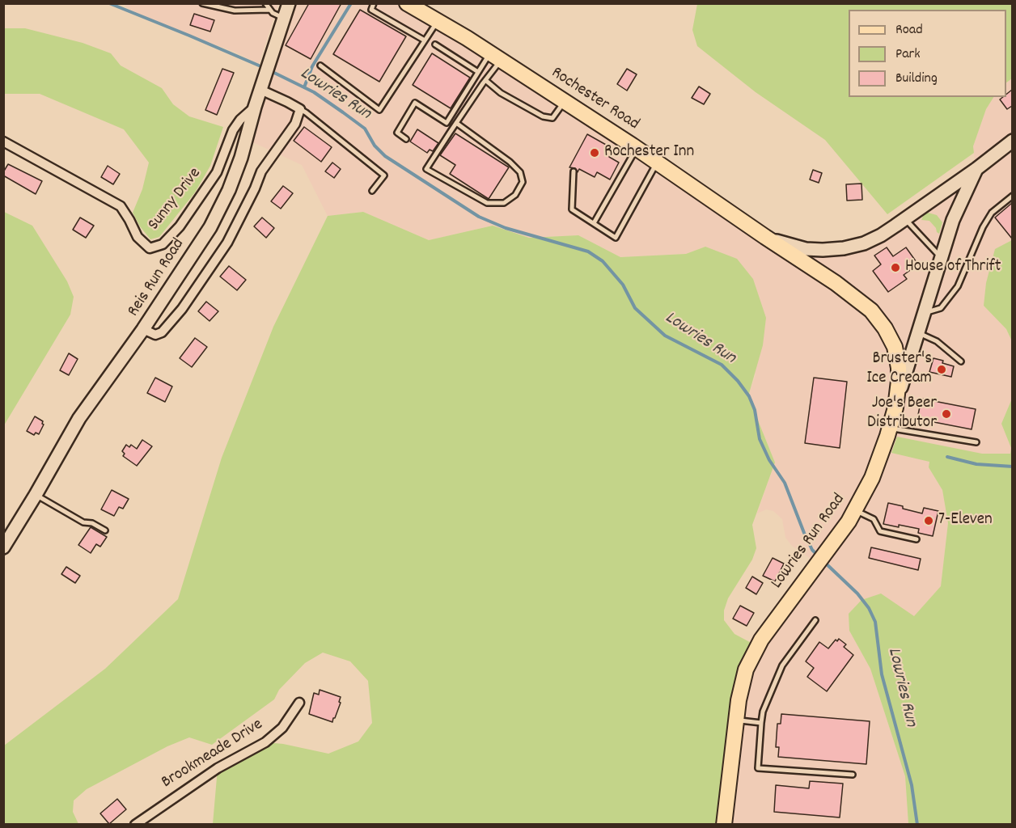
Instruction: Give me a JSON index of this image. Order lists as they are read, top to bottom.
{
  "streets": {
    "main road": ["Rochester Road", "Lowries Run Road"],
    "street": ["Sunny Drive", "Reis Run Road", "Brookmeade Drive"]
  },
  "crossings": [
    ["Rochester Road", "Lowries Run Road"],
    ["Sunny Drive", "Reis Run Road"]
  ],
  "water": ["Lowries Run"],
  "places": [
    "Rochester Inn",
    "House of Thrift",
    "Bruster's Ice Cream",
    "Joe's Beer Distributor",
    "7-Eleven"
  ],
  "legend": ["Road", "Park", "Building"]
}
